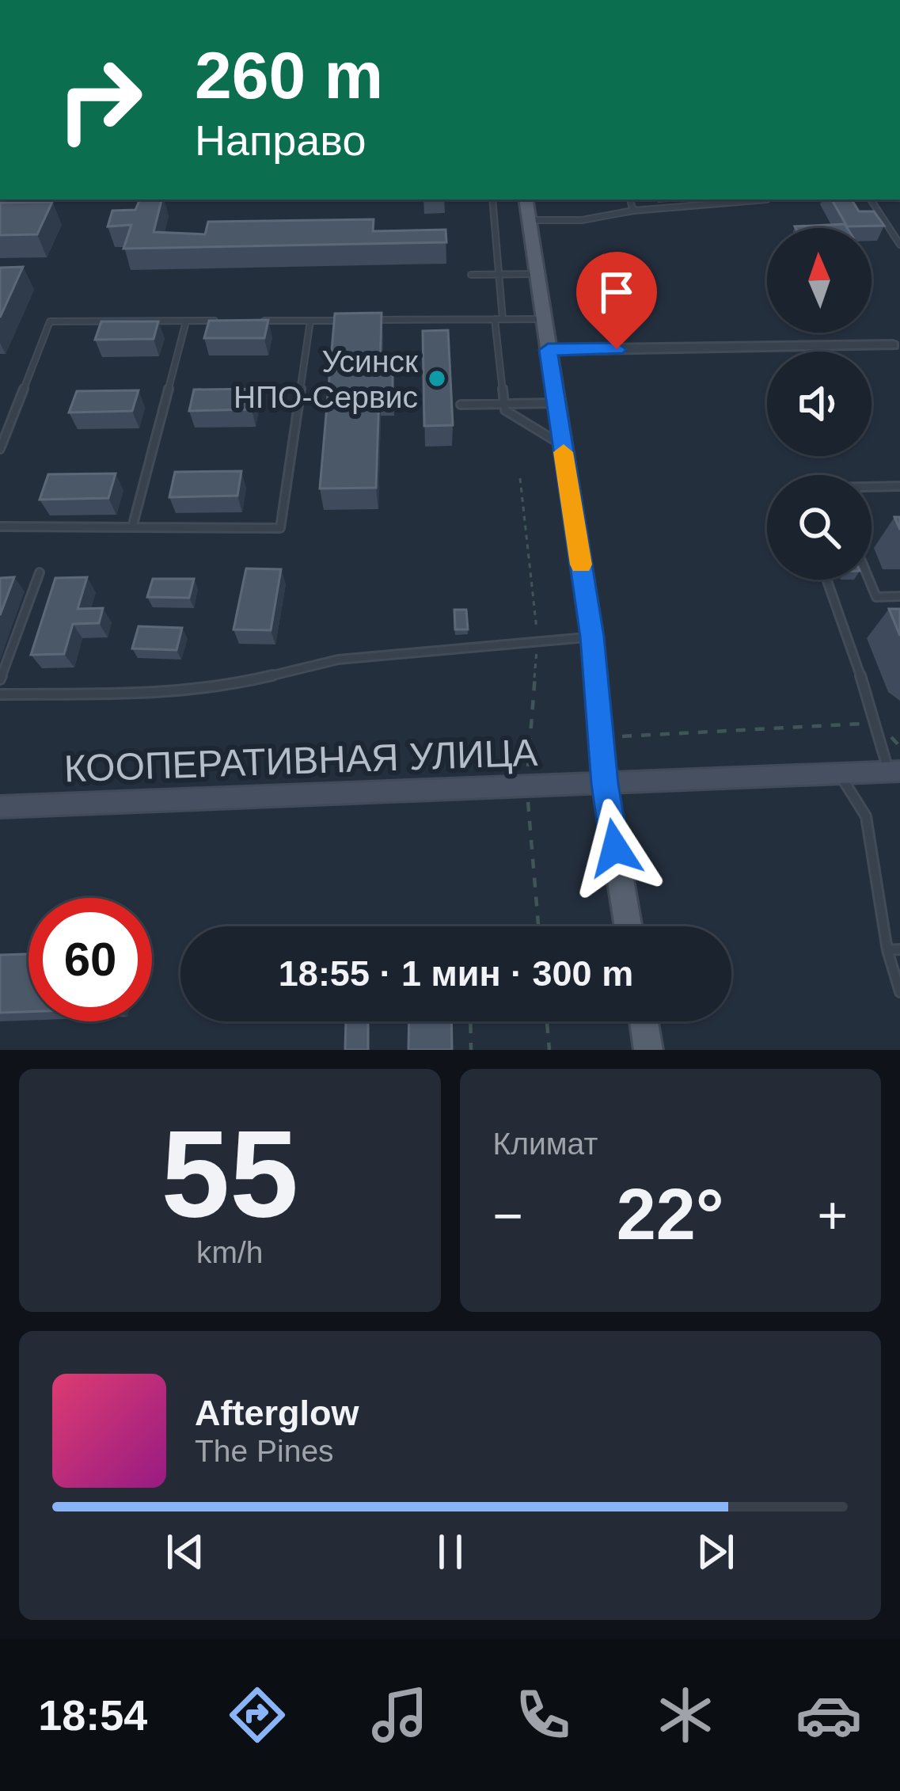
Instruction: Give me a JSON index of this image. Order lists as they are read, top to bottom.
{
  "streets": {
    "street": ["КООПЕРАТИВНАЯ УЛИЦА"]
  },
  "places": ["Усинск НПО-Сервис"],
  "north": "top",
  "page": {
    "turn": ["260 m", "Направо"],
    "limit": "60",
    "trip": "18:55 · 1 мин · 300 m",
    "tile": [
      ["55", "km/h"],
      "Климат"
    ],
    "heat": ["−", "22°", "+"],
    "song": ["Afterglow", "The Pines"],
    "tabs": "18:54"
  }
}
